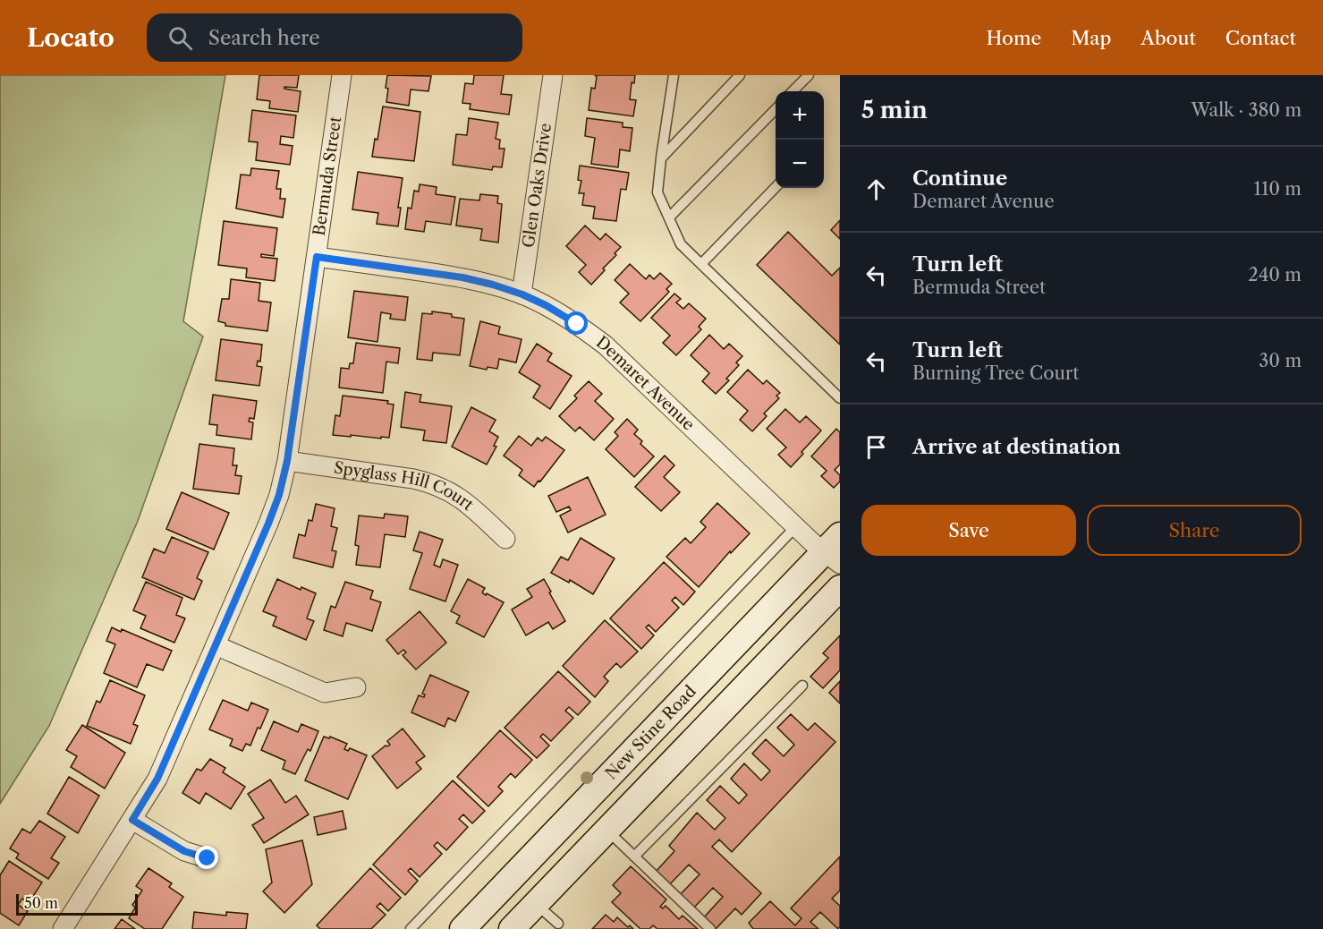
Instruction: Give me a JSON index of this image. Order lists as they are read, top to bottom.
{
  "streets": {
    "main road": ["New Stine Road"],
    "street": [
      "Bermuda Street",
      "Glen Oaks Drive",
      "Demaret Avenue",
      "Spyglass Hill Court"
    ]
  },
  "crossings": [
    ["Bermuda Street", "Demaret Avenue"],
    ["Bermuda Street", "Spyglass Hill Court"],
    ["Glen Oaks Drive", "Demaret Avenue"],
    ["Demaret Avenue", "New Stine Road"]
  ],
  "scale_bar": "50 m",
  "page": {
    "header": "Locato",
    "search": "Search here",
    "nav": [
      "Home",
      "Map",
      "About",
      "Contact"
    ],
    "heading": ["5 min", "Walk · 380 m"],
    "map_buttons": ["+", "−"],
    "list": [
      ["Continue", "Demaret Avenue", "110 m"],
      ["Turn left", "Bermuda Street", "240 m"],
      ["Turn left", "Burning Tree Court", "30 m"],
      "Arrive at destination"
    ],
    "buttons": ["Save", "Share"],
    "scale": "50 m"
  }
}
